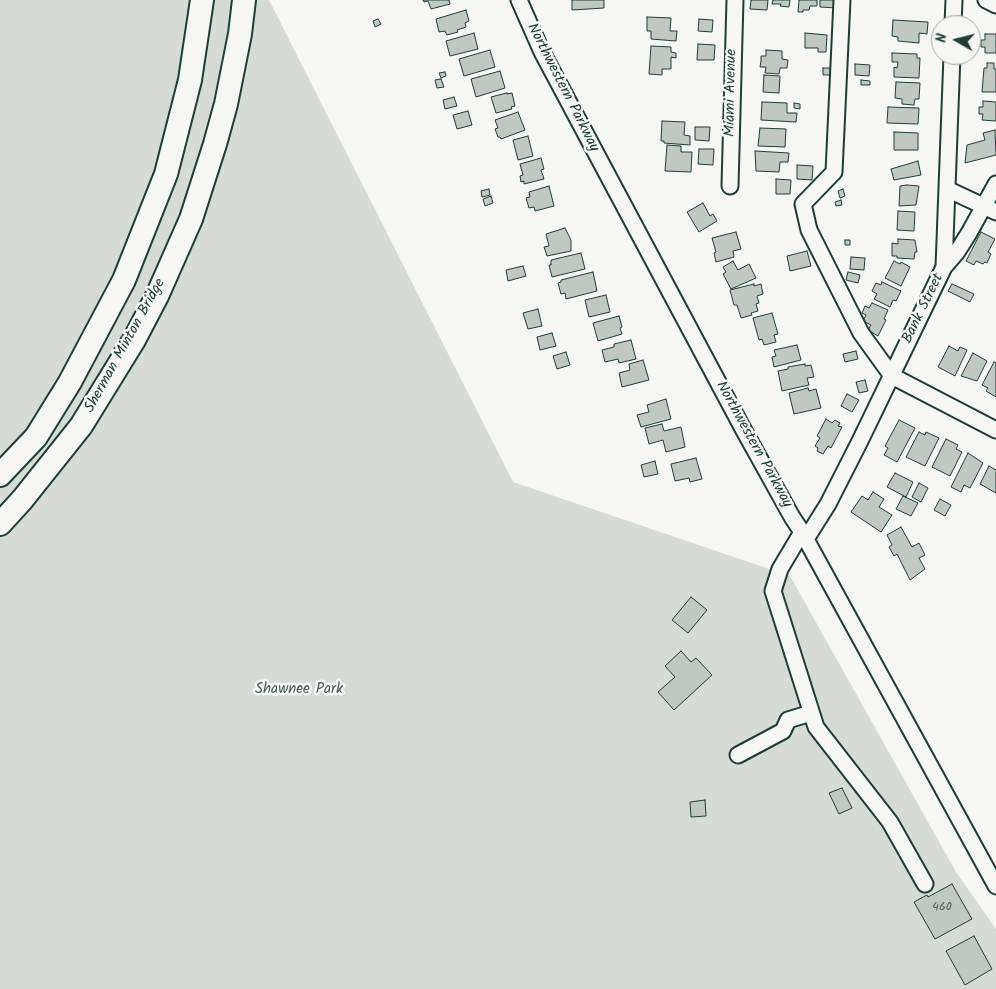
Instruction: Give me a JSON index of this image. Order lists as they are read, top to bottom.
{
  "streets": {
    "highway": ["Sherman Minton Bridge"],
    "street": ["Northwestern Parkway", "Miami Avenue", "Bank Street"]
  },
  "crossings": [
    ["Northwestern Parkway", "Bank Street"]
  ],
  "parks": ["Shawnee Park"],
  "house_numbers": ["460"],
  "north": "left"
}
